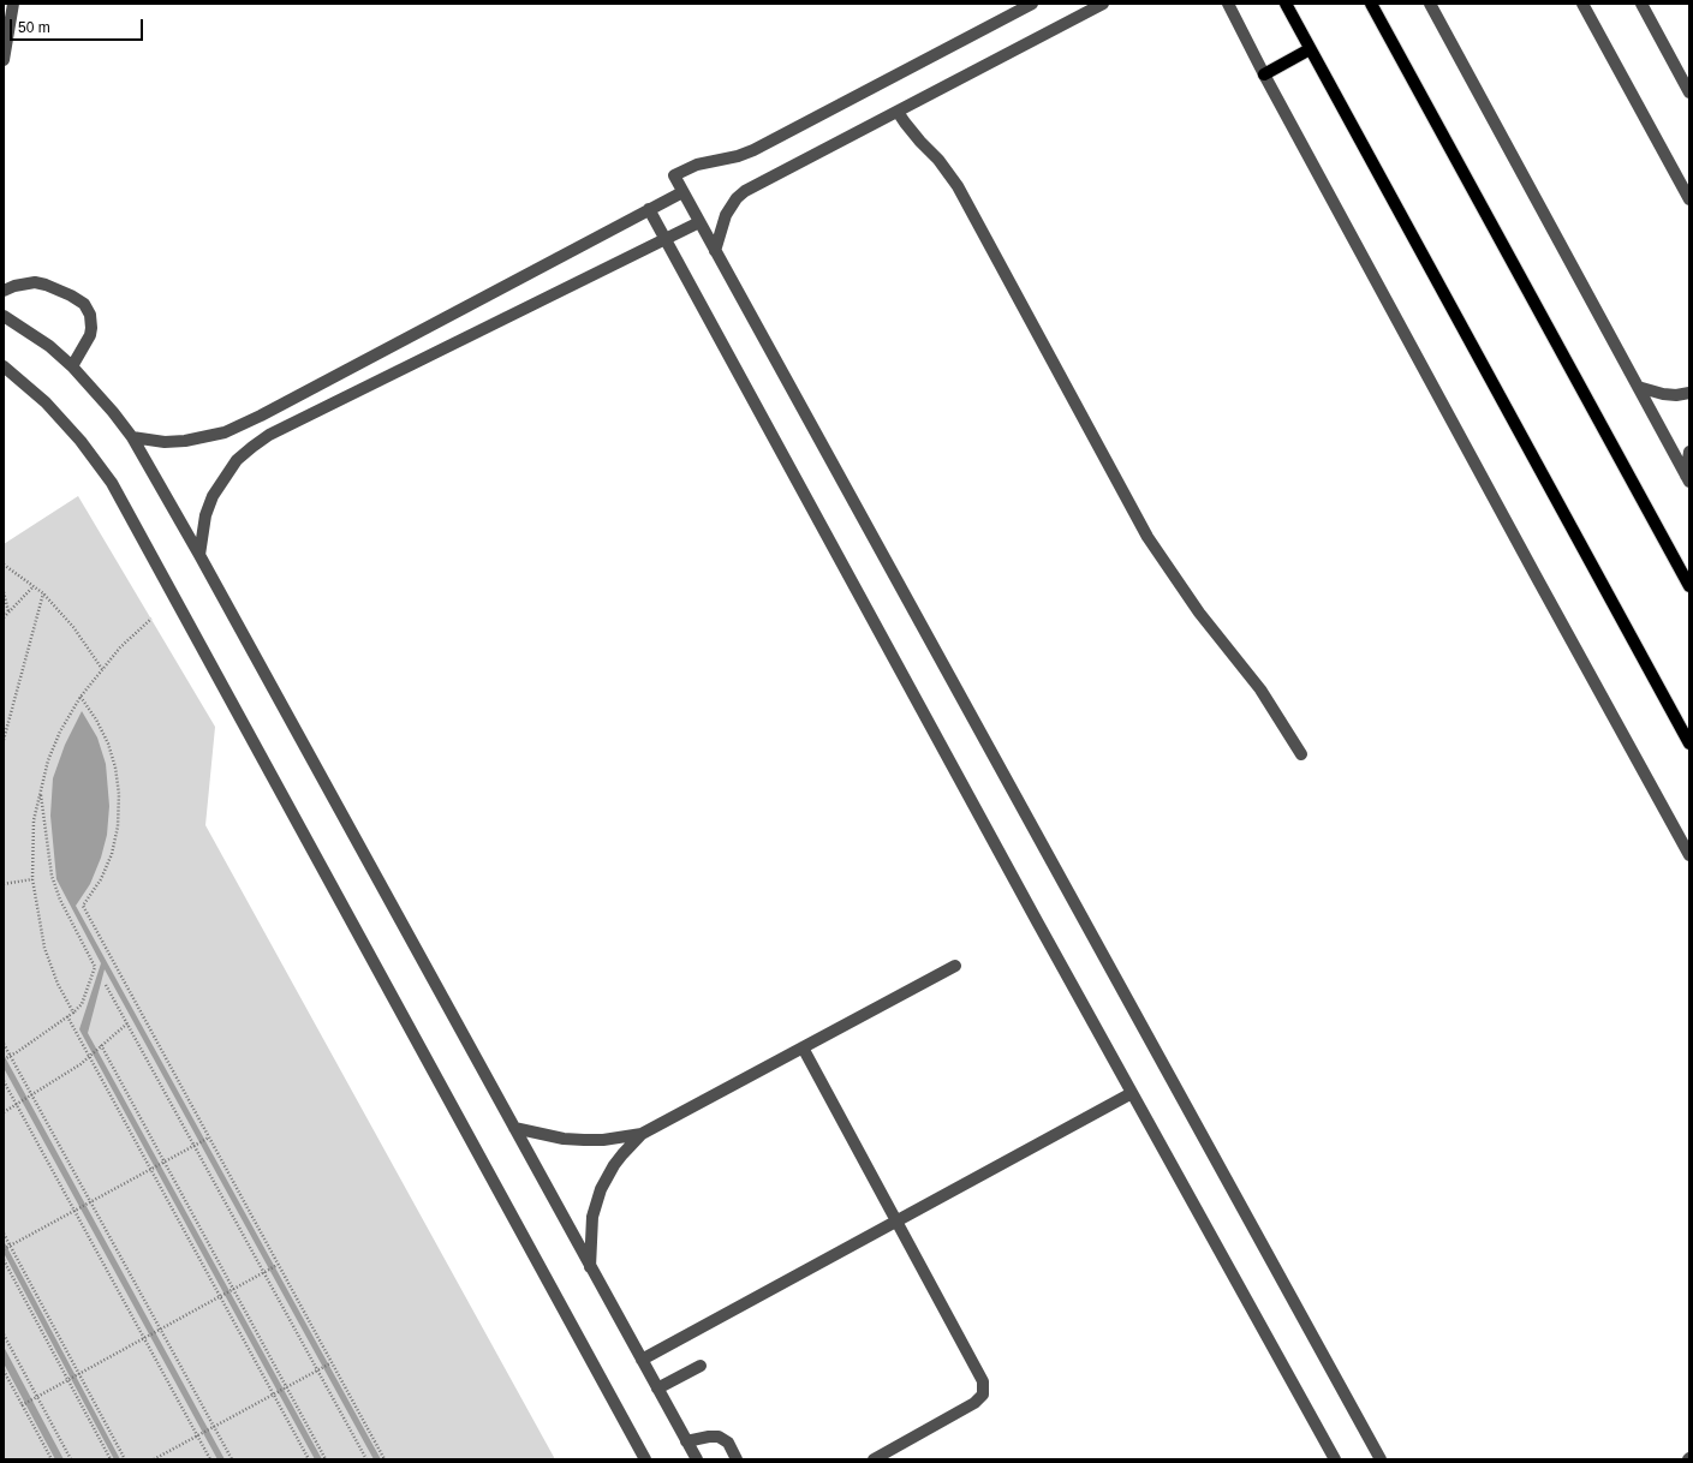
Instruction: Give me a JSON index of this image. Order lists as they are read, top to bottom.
{
  "scale_bar": "50 m"
}
